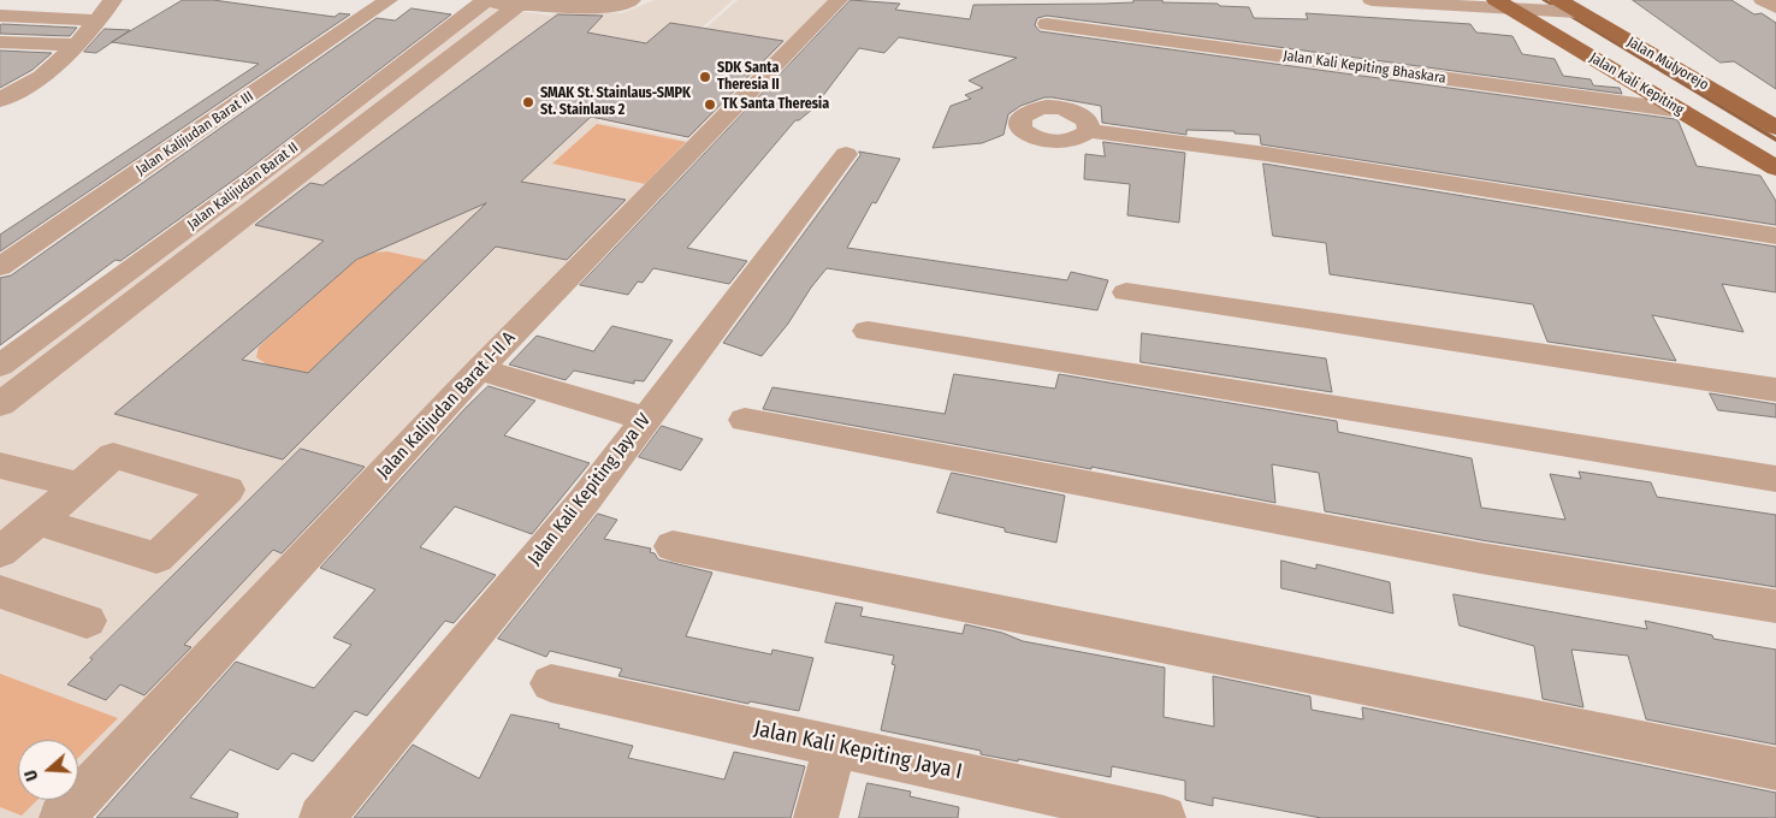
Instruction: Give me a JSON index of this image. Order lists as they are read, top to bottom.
{
  "streets": {
    "main road": ["Jalan Mulyorejo", "Jalan Kali Kepiting"],
    "street": [
      "Jalan Kali Kepiting Bhaskara",
      "Jalan Kalijudan Barat III",
      "Jalan Kalijudan Barat II",
      "Jalan Kalijudan Barat I-II A",
      "Jalan Kali Kepiting Jaya IV",
      "Jalan Kali Kepiting Jaya I"
    ]
  },
  "crossings": [
    ["Jalan Kali Kepiting Bhaskara", "Jalan Kali Kepiting"]
  ],
  "places": ["SDK Santa Theresia II", "SMAK St. Stainlaus-SMPK St. Stainlaus 2", "TK Santa Theresia"],
  "north": "left"
}
